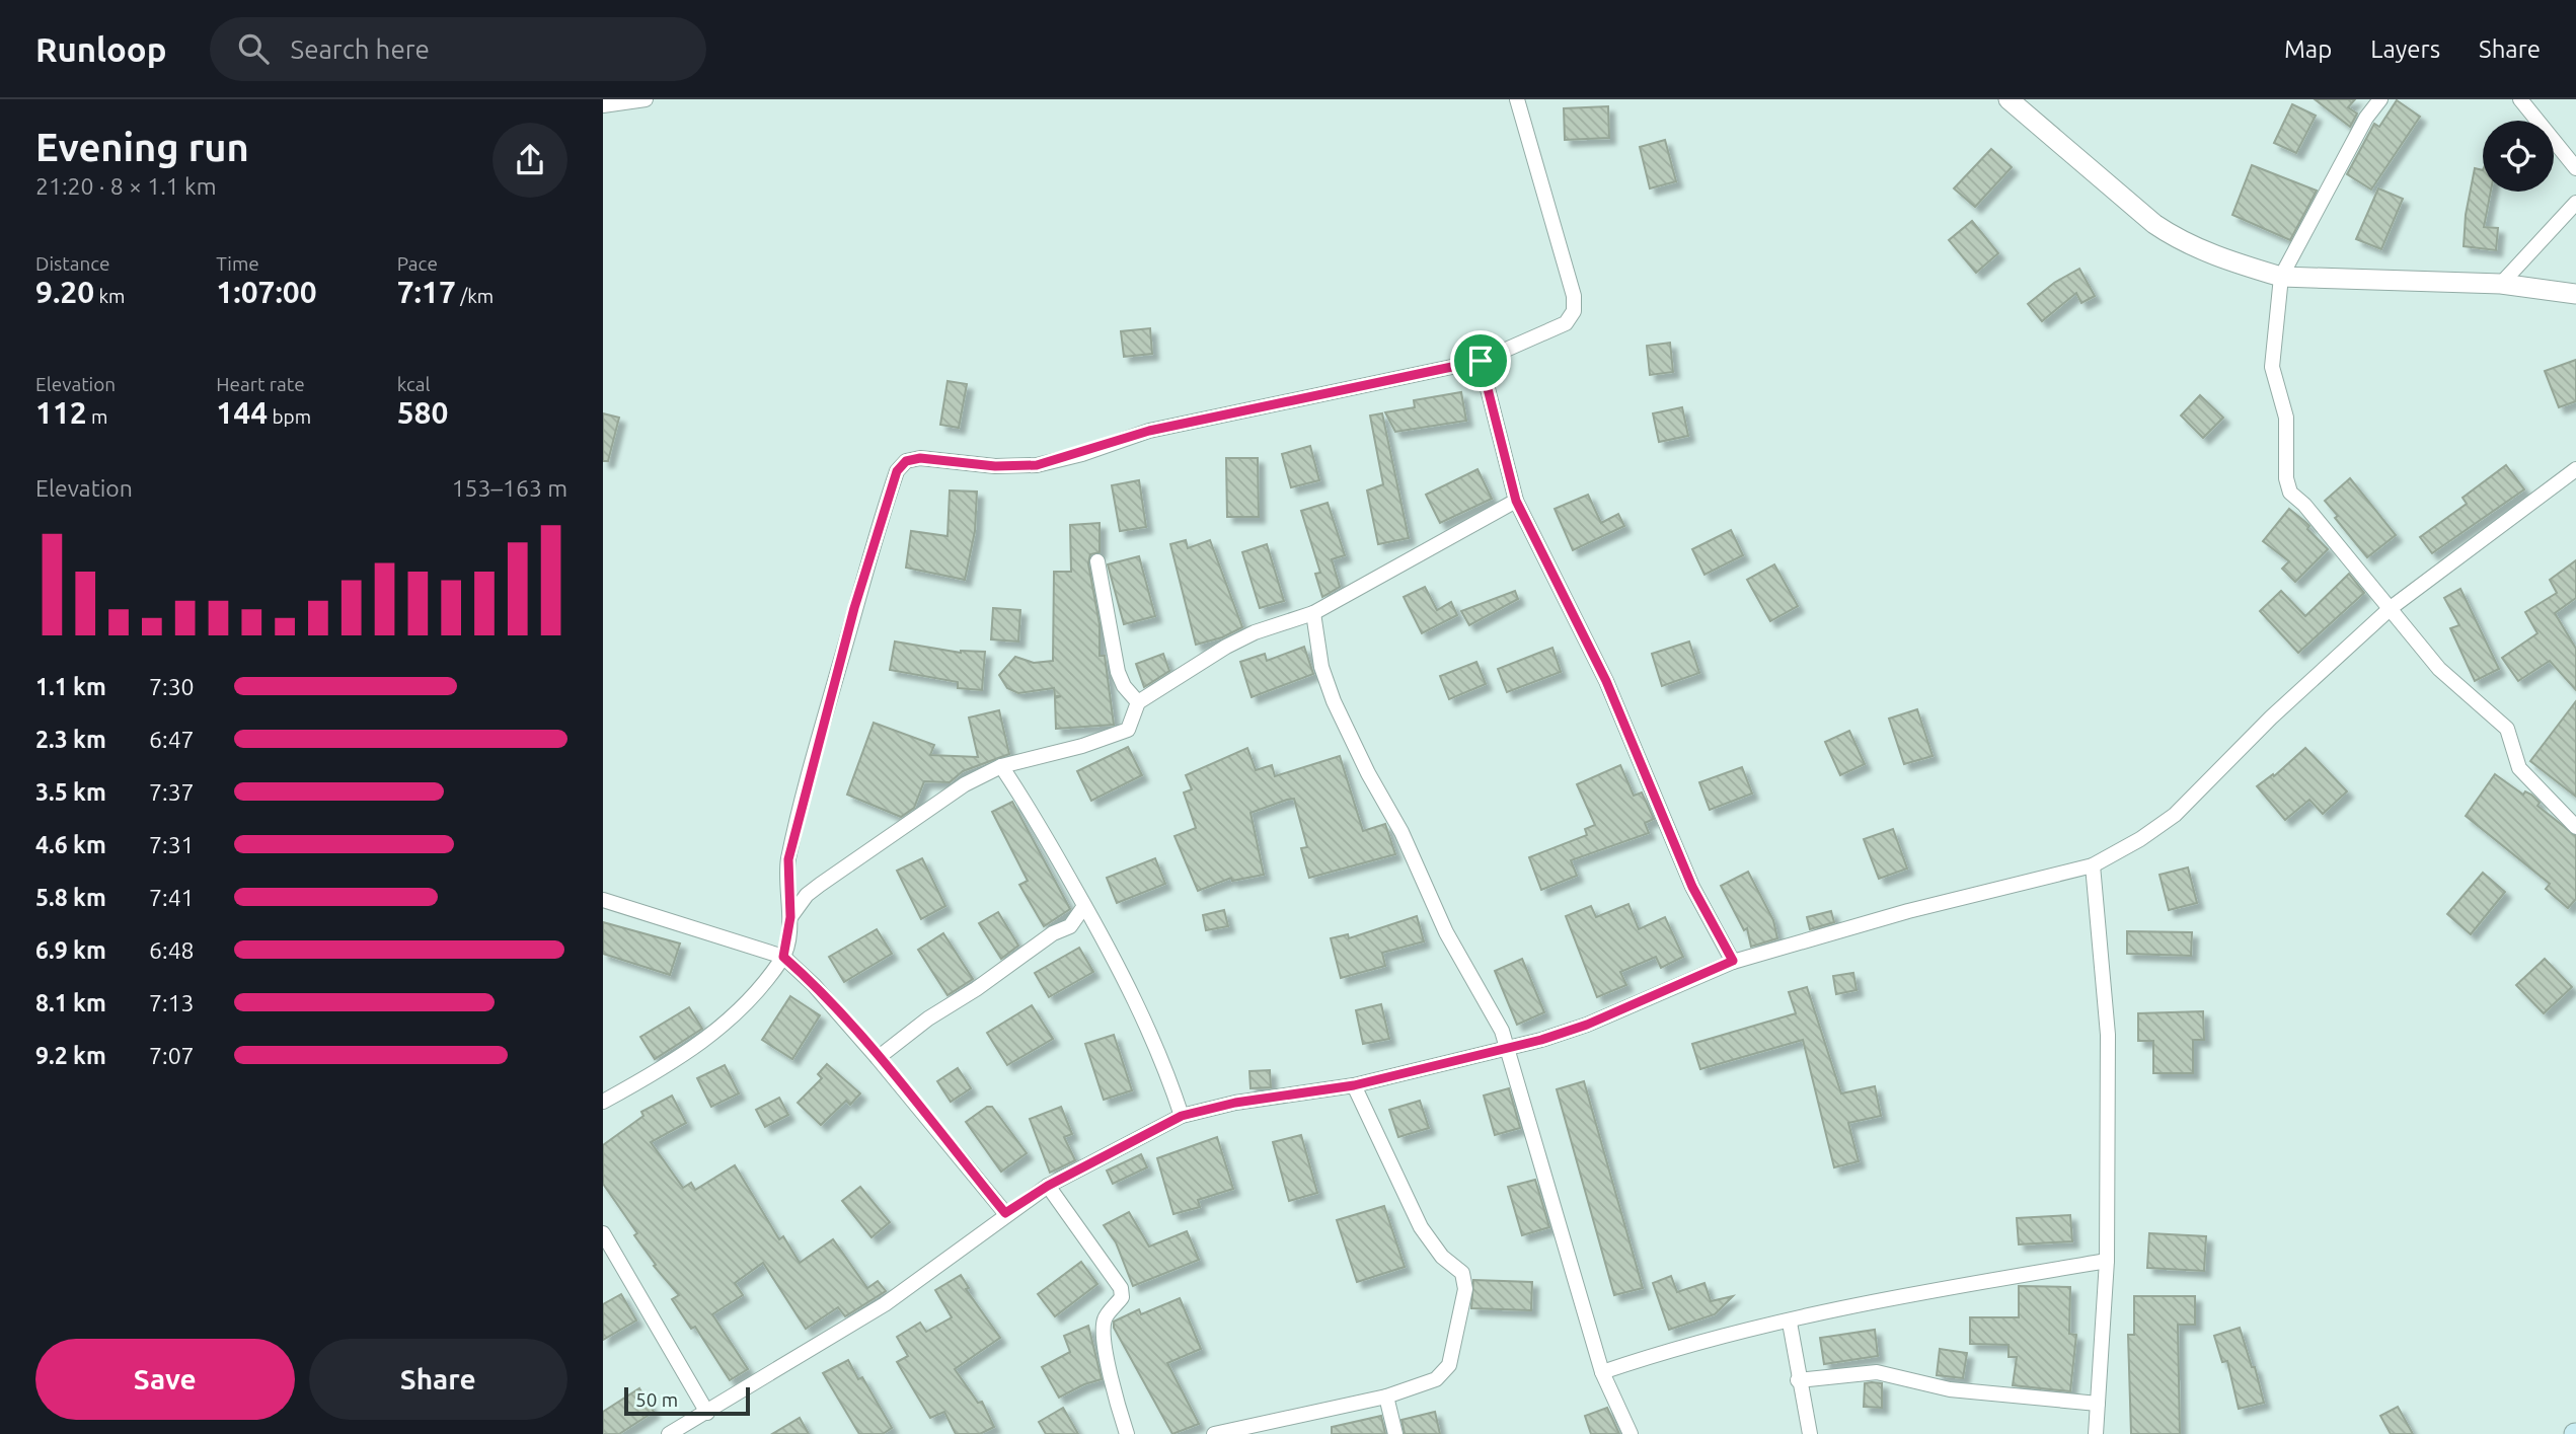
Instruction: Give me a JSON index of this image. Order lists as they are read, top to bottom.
{
  "scale_bar": "50 m",
  "page": {
    "header": "Runloop",
    "search": "Search here",
    "nav": ["Map", "Layers", "Share"],
    "heading": ["Evening run", "21:20 · 8 × 1.1 km"],
    "stats": [
      ["Distance", "9.20 km"],
      ["Time", "1:07:00"],
      ["Pace", "7:17 /km"],
      ["Elevation", "112 m"],
      ["Heart rate", "144 bpm"],
      ["kcal", "580"]
    ],
    "chart": ["Elevation", "153–163 m"],
    "list": [
      {
        "name": "1.1 km",
        "note": "7:30"
      },
      {
        "name": "2.3 km",
        "note": "6:47"
      },
      {
        "name": "3.5 km",
        "note": "7:37"
      },
      {
        "name": "4.6 km",
        "note": "7:31"
      },
      {
        "name": "5.8 km",
        "note": "7:41"
      },
      {
        "name": "6.9 km",
        "note": "6:48"
      },
      {
        "name": "8.1 km",
        "note": "7:13"
      },
      {
        "name": "9.2 km",
        "note": "7:07"
      }
    ],
    "buttons": ["Save", "Share"],
    "scale": "50 m"
  }
}
